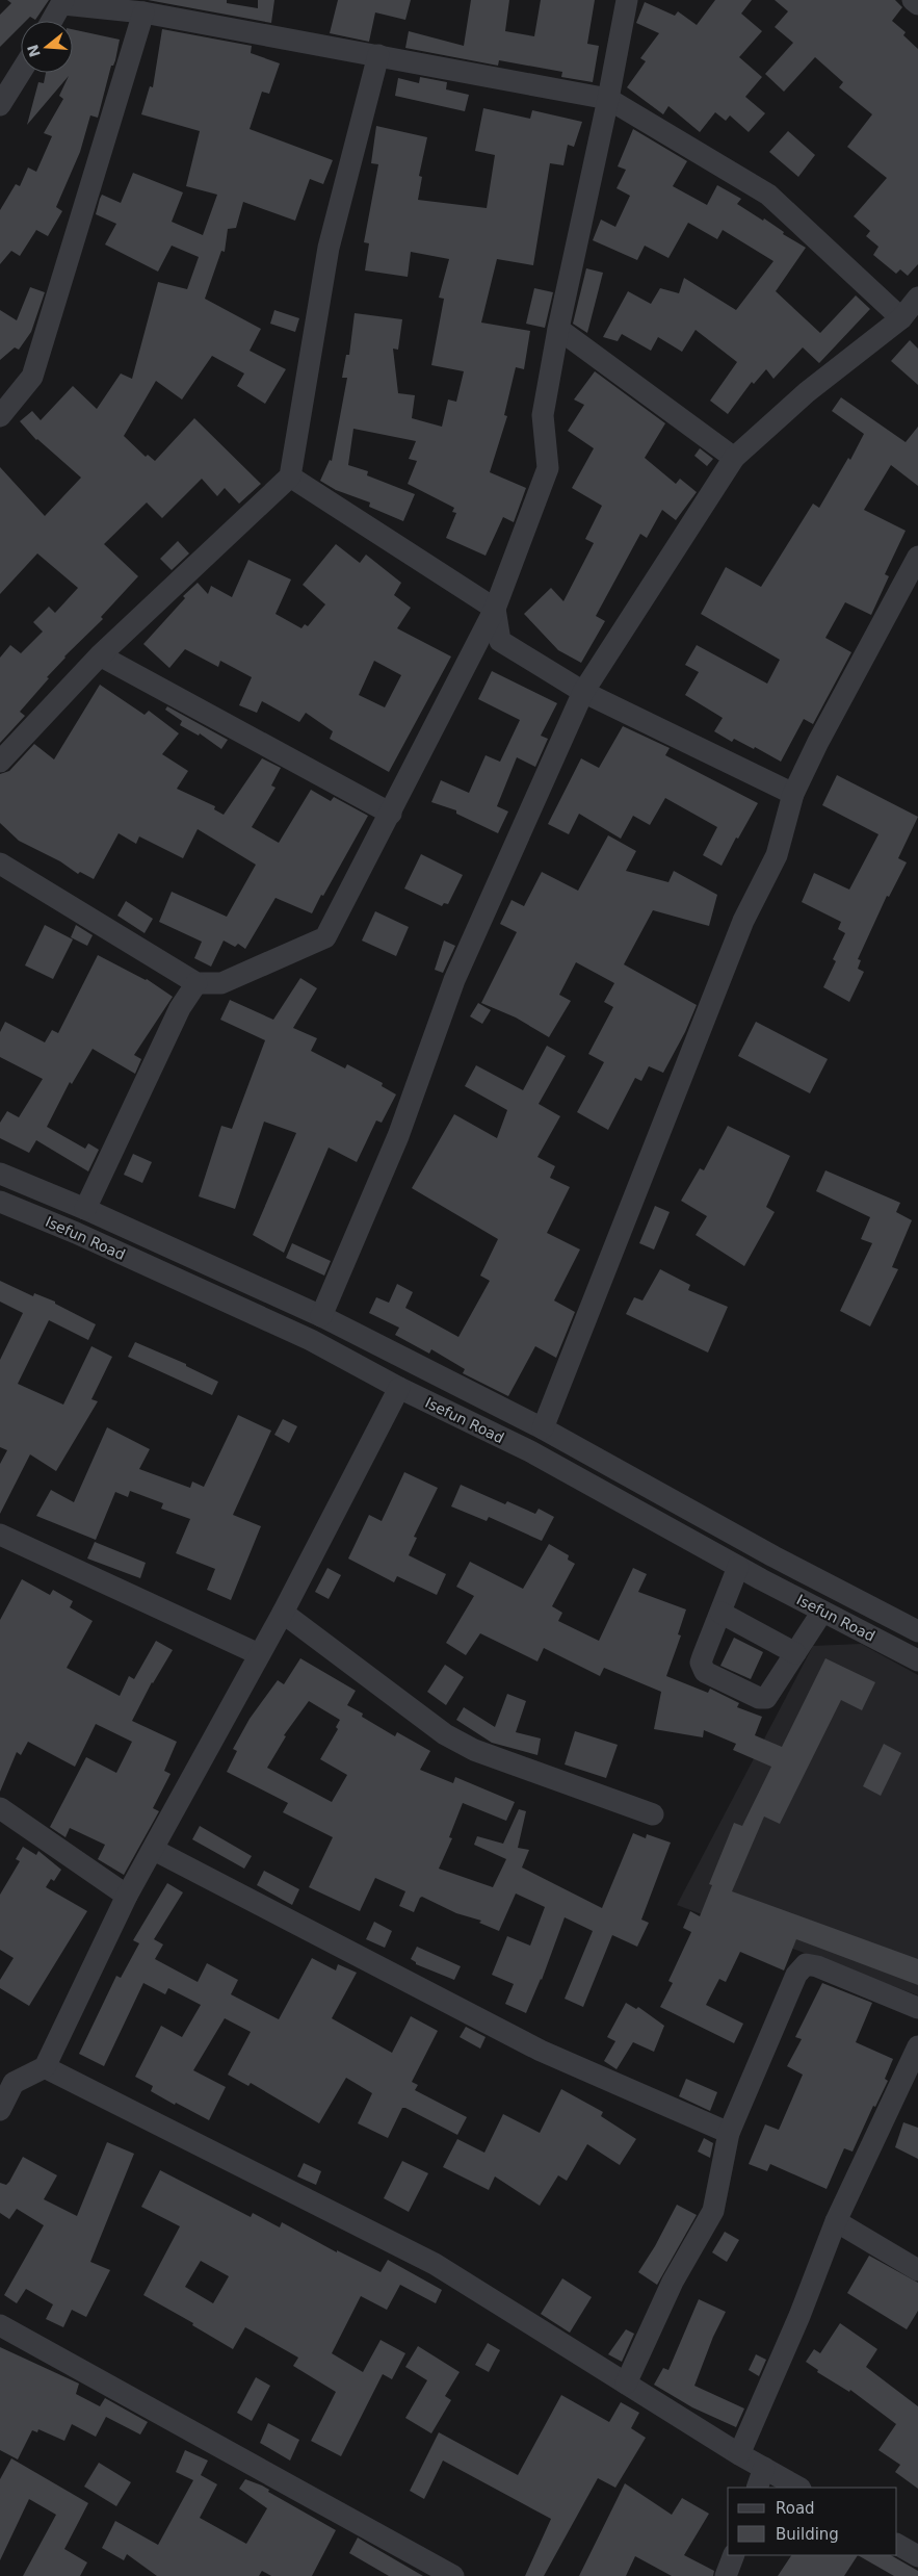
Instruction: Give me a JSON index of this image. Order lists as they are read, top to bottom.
{
  "streets": {
    "street": ["Isefun Road"]
  },
  "legend": ["Road", "Building"],
  "north": "left"
}
